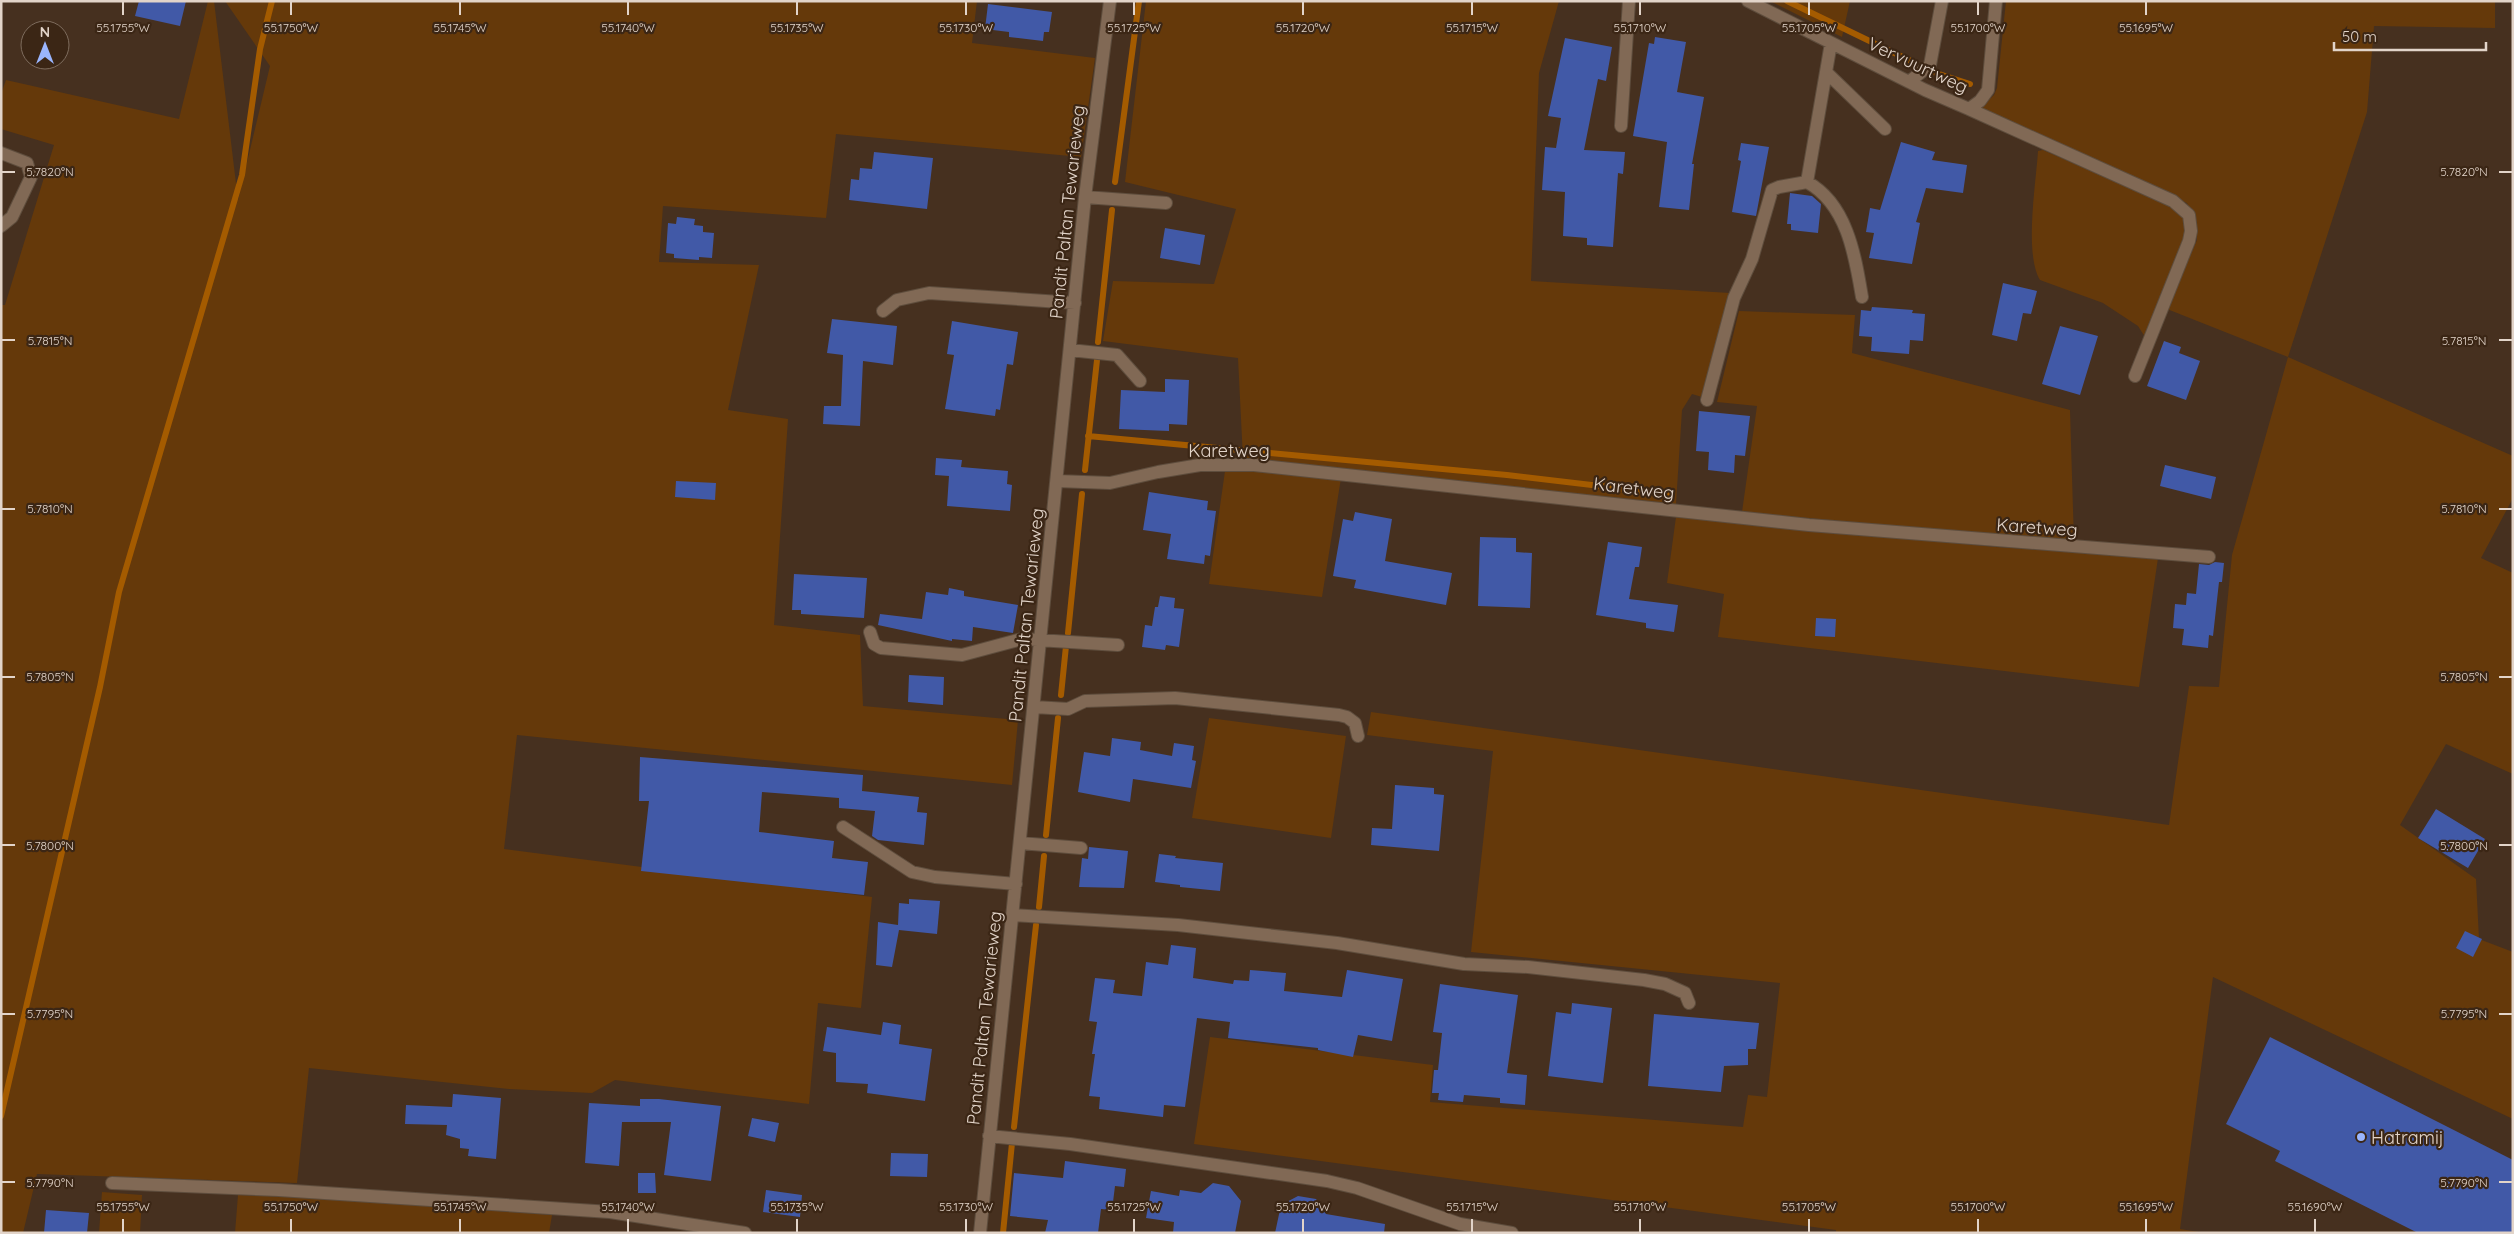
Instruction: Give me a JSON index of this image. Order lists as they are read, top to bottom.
{
  "streets": {
    "street": ["Vervuurtweg", "Pandit Paltan Tewarieweg", "Karetweg"]
  },
  "crossings": [
    ["Pandit Paltan Tewarieweg", "Karetweg"]
  ],
  "places": ["Hatramij"],
  "scale_bar": "50 m",
  "north": "top",
  "coordinates": [
    "55.1755°W",
    "55.1750°W",
    "55.1745°W",
    "55.1740°W",
    "55.1735°W",
    "55.1730°W",
    "55.1725°W",
    "55.1720°W",
    "55.1715°W",
    "55.1710°W",
    "55.1705°W",
    "55.1700°W",
    "55.1695°W",
    "5.7820°N",
    "5.7815°N",
    "5.7810°N",
    "5.7805°N",
    "5.7800°N",
    "5.7795°N",
    "5.7790°N",
    "55.1690°W"
  ]
}
